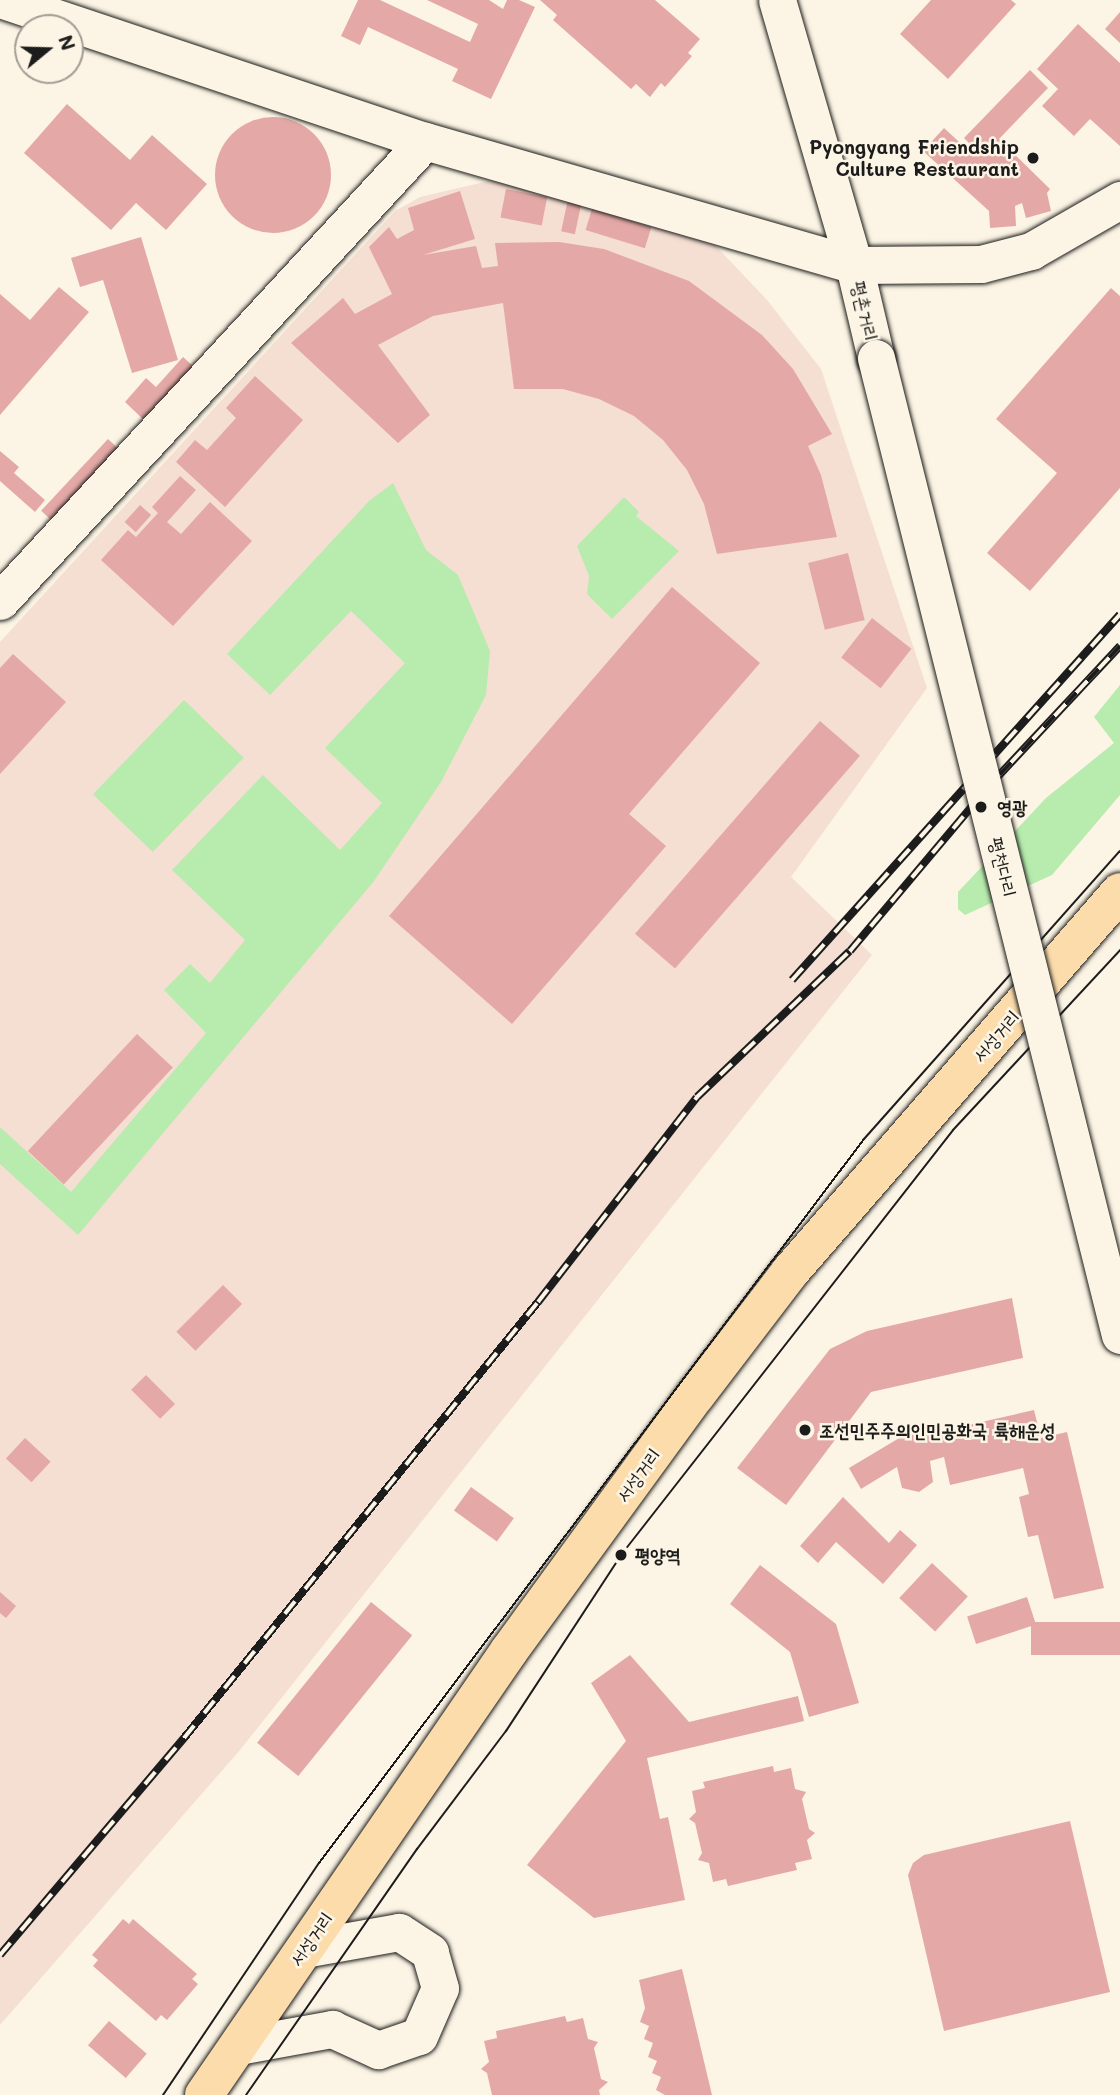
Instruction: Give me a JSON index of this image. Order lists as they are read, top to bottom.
{
  "streets": {
    "main road": ["서성거리"],
    "street": ["평촌거리", "평천다리"]
  },
  "crossings": [
    ["평촌거리", "평천다리"]
  ],
  "places": [
    "Pyongyang Friendship Culture Restaurant",
    "영광",
    "조선민주주의인민공화국 륙해운성",
    "평양역"
  ],
  "north": "right"
}
